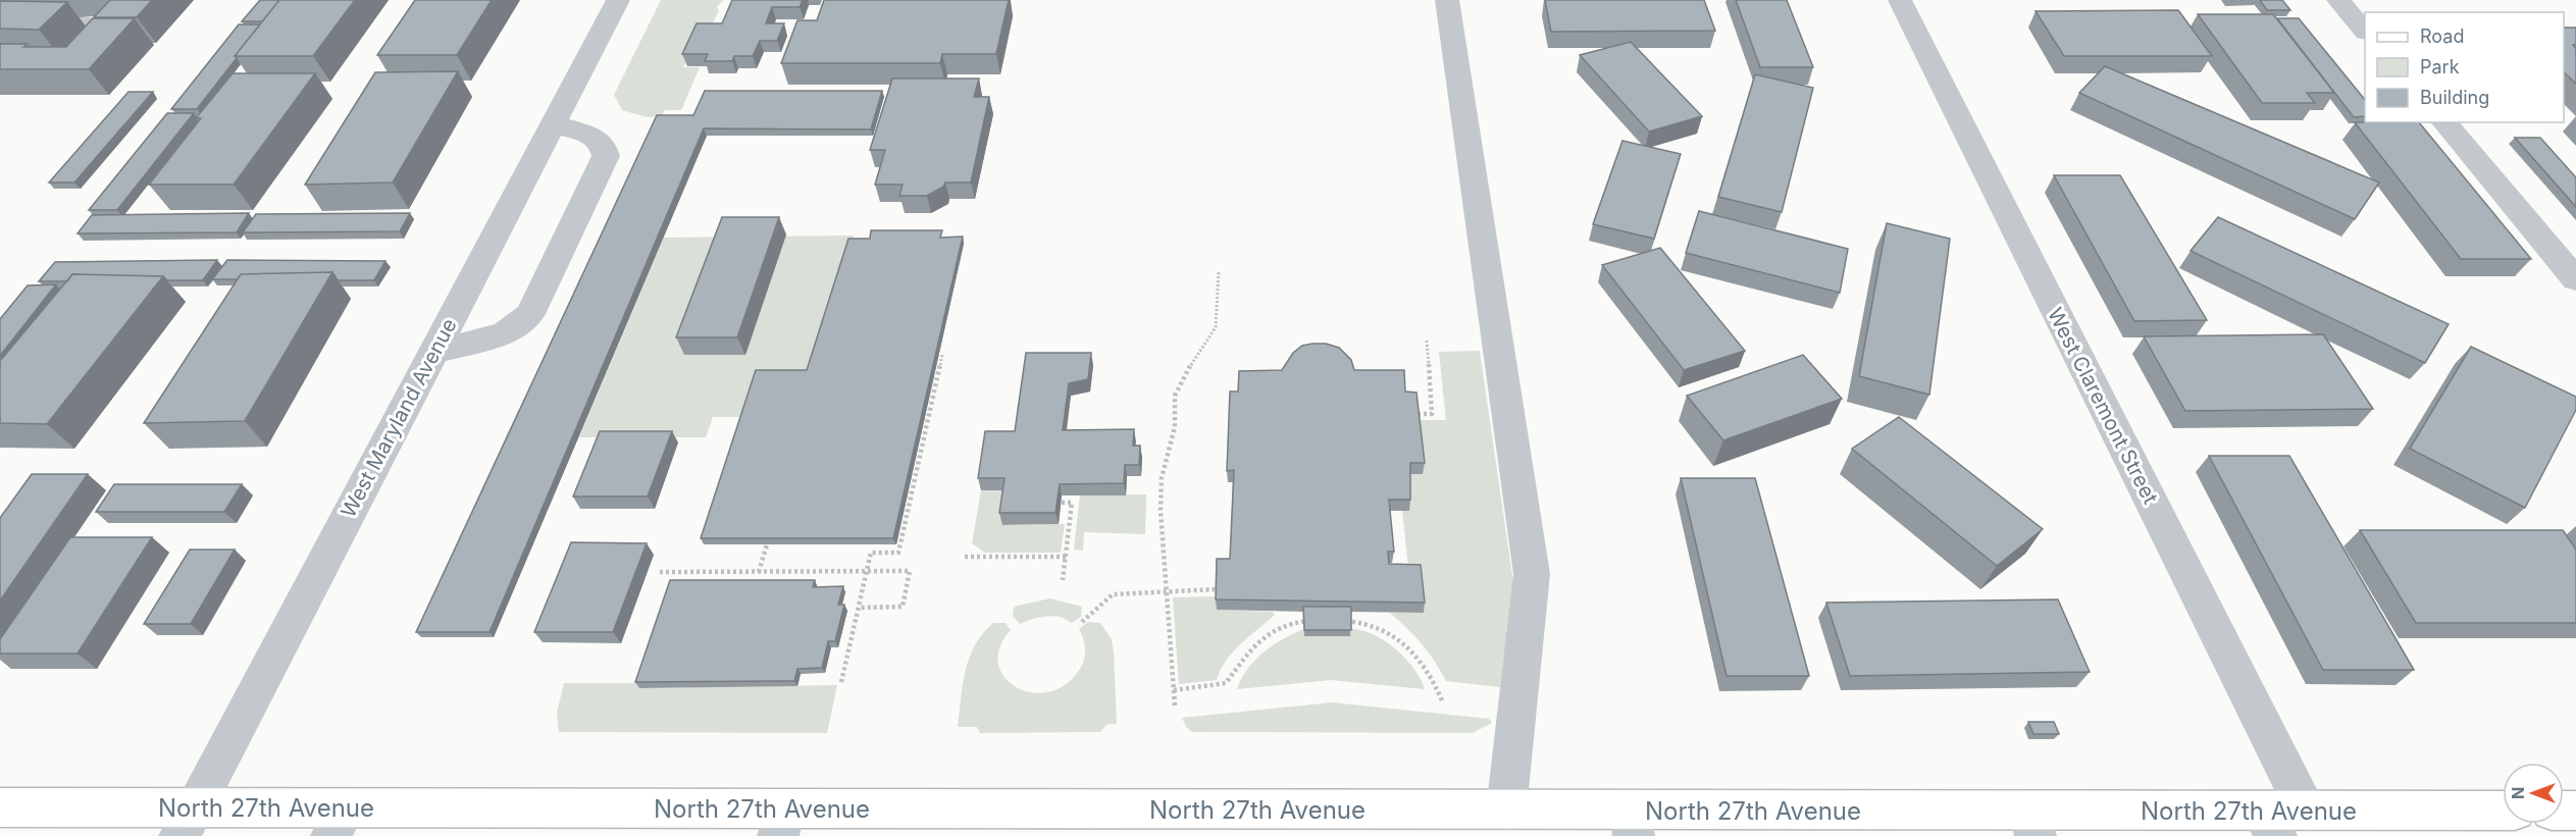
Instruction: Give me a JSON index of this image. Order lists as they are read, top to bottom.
{
  "streets": {
    "main road": ["North 27th Avenue"],
    "street": ["West Claremont Street", "West Maryland Avenue"]
  },
  "crossings": [
    ["West Claremont Street", "North 27th Avenue"],
    ["West Maryland Avenue", "North 27th Avenue"]
  ],
  "legend": ["Road", "Park", "Building"],
  "north": "left"
}
